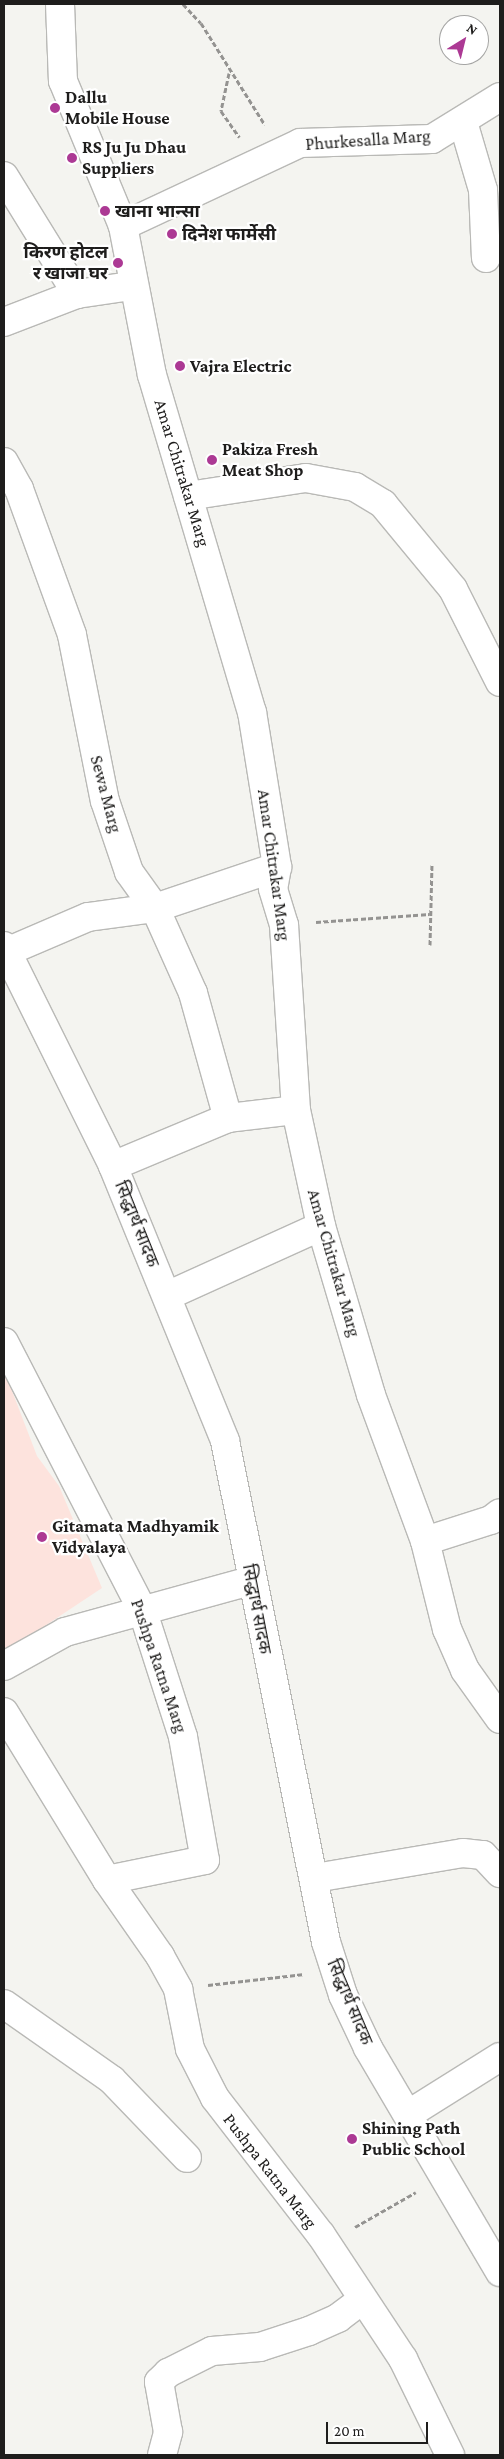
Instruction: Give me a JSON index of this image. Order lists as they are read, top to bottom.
{
  "streets": {
    "street": [
      "Phurkesalla Marg",
      "Amar Chitrakar Marg",
      "Sewa Marg",
      "सिद्धार्थ सादक",
      "Pushpa Ratna Marg"
    ]
  },
  "crossings": [
    ["Phurkesalla Marg", "Amar Chitrakar Marg"]
  ],
  "places": [
    "Dallu Mobile House",
    "RS Ju Ju Dhau Suppliers",
    "खाना भान्सा",
    "दिनेश फार्मेसी",
    "किरण होटल र खाजा घर",
    "Vajra Electric",
    "Pakiza Fresh Meat Shop",
    "Gitamata Madhyamik Vidyalaya",
    "Shining Path Public School"
  ],
  "scale_bar": "20 m",
  "north": "top right"
}
